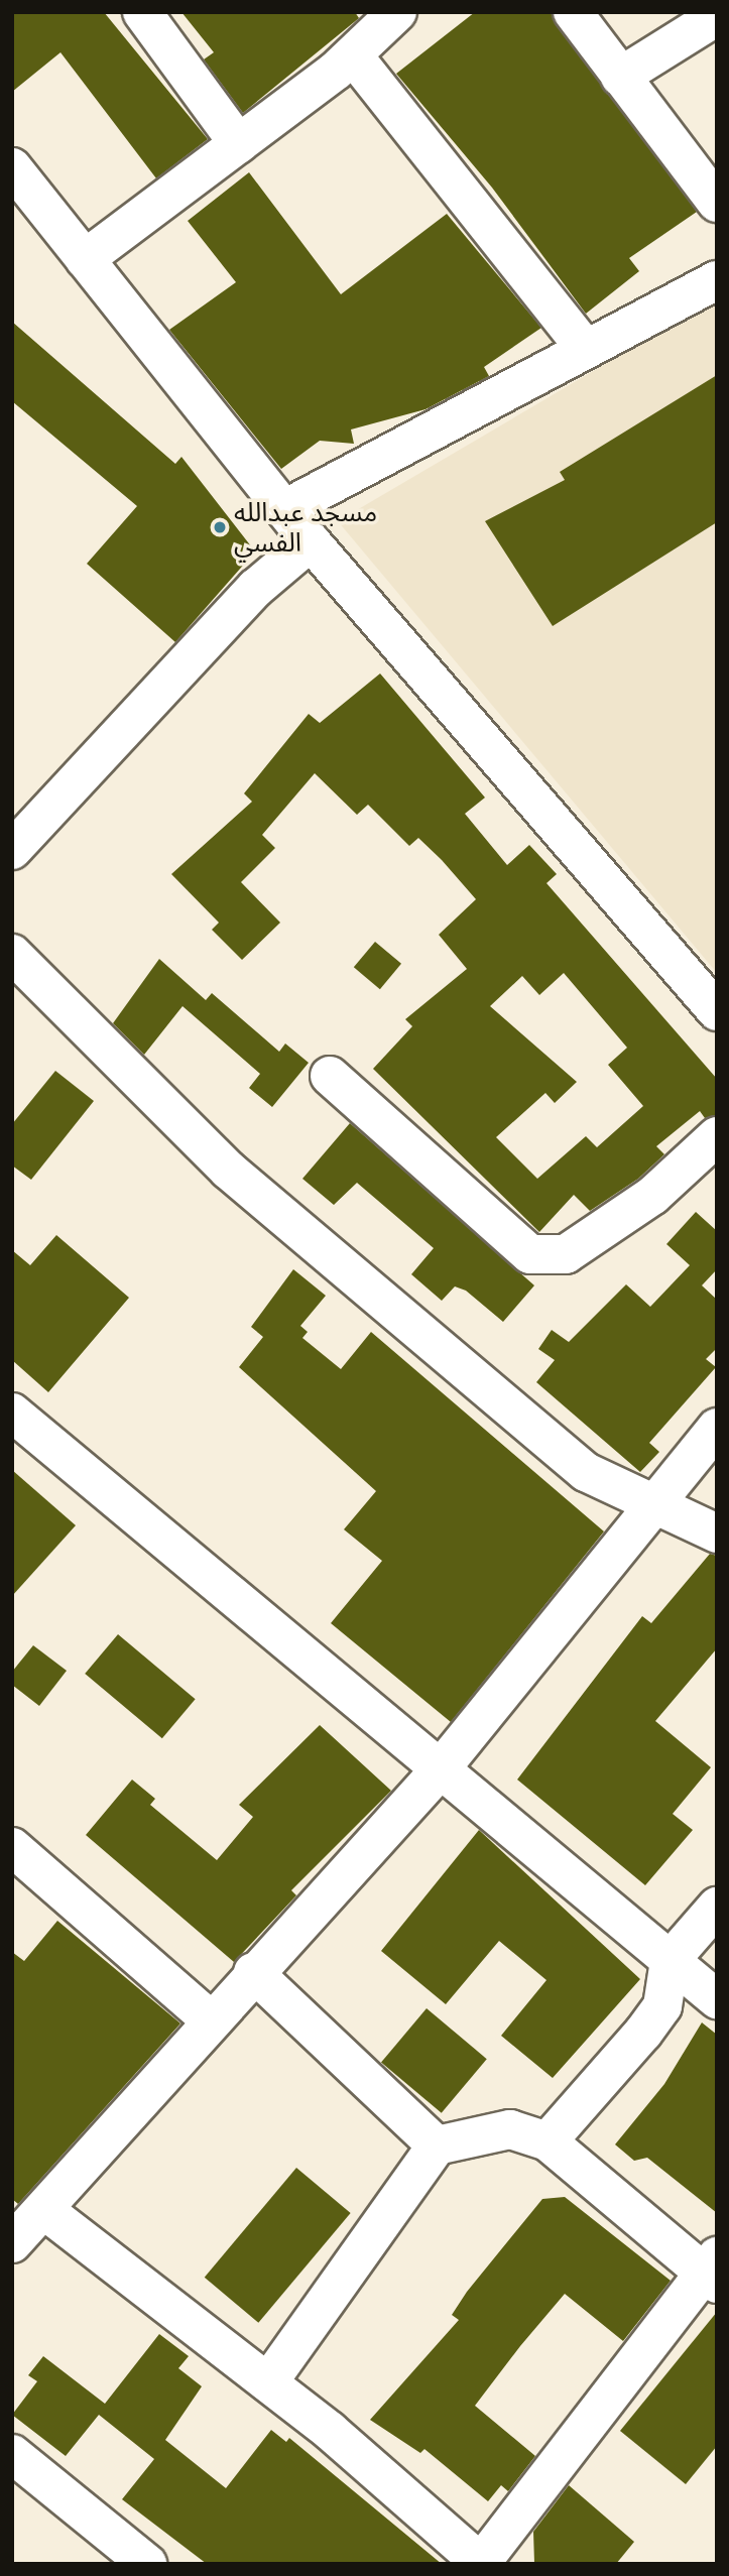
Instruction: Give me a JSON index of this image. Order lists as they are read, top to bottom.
{
  "places": ["مسجد عبدالله الفسي"]
}
